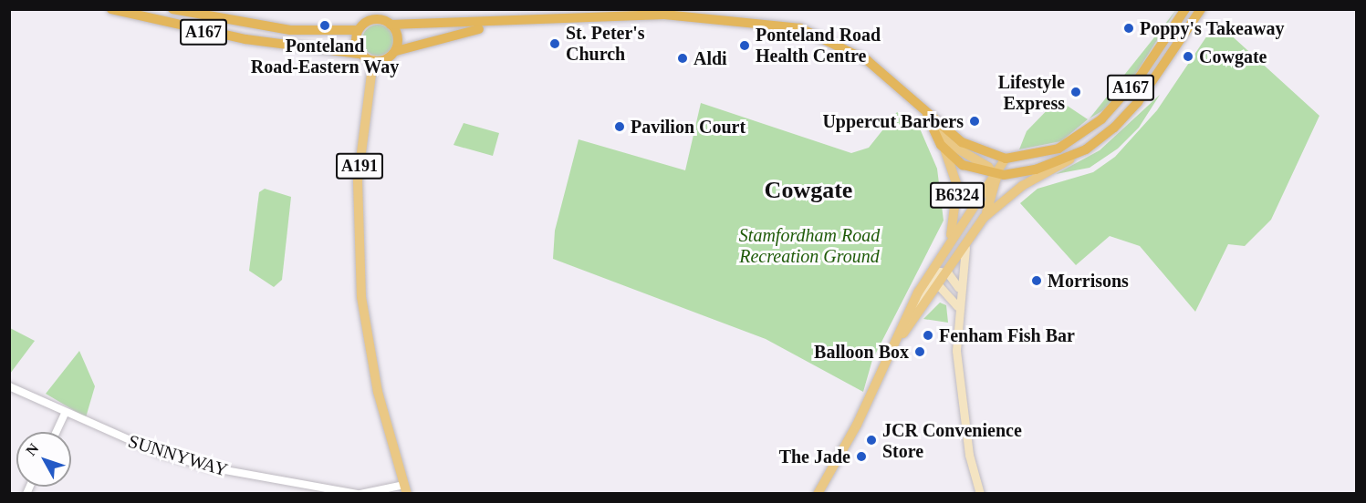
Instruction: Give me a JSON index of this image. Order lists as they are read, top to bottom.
{
  "streets": {
    "highway": ["A167"],
    "main road": ["A191", "B6324"],
    "street": ["SUNNYWAY"]
  },
  "crossings": [
    ["A167", "A191"],
    ["A167", "B6324"],
    ["A191", "SUNNYWAY"]
  ],
  "districts": ["Cowgate"],
  "parks": ["Stamfordham Road Recreation Ground"],
  "places": [
    "Ponteland Road-Eastern Way",
    "Poppy's Takeaway",
    "St. Peter's Church",
    "Ponteland Road Health Centre",
    "Cowgate",
    "Aldi",
    "Lifestyle Express",
    "Uppercut Barbers",
    "Pavilion Court",
    "Morrisons",
    "Fenham Fish Bar",
    "Balloon Box",
    "JCR Convenience Store",
    "The Jade"
  ],
  "north": "top left"
}
